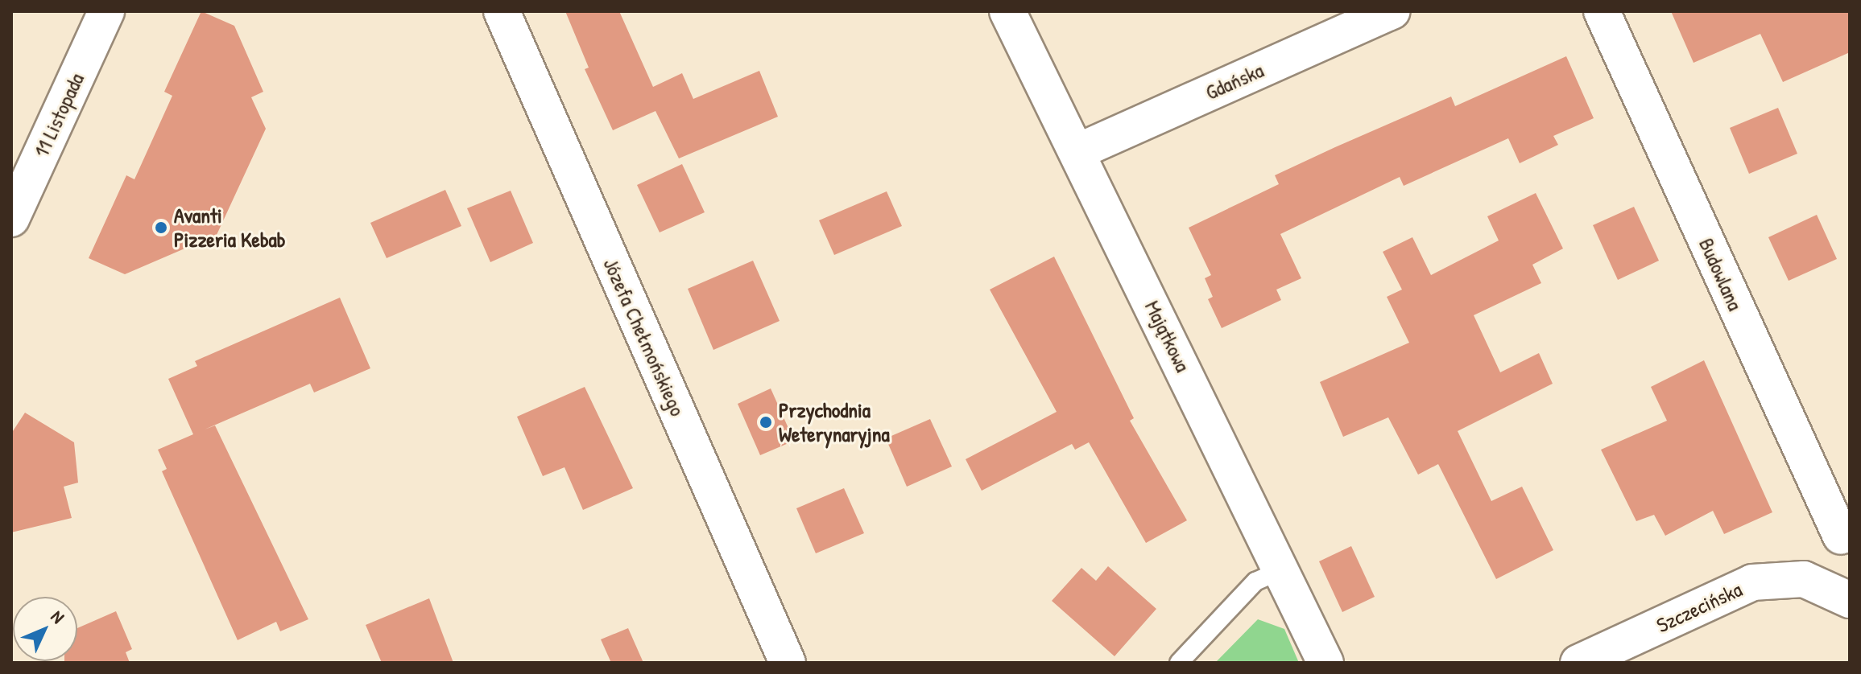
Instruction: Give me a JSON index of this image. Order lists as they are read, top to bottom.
{
  "streets": {
    "street": [
      "Gdańska",
      "11 Listopada",
      "Budowlana",
      "Majątkowa",
      "Józefa Chełmońskiego",
      "Szczecińska"
    ]
  },
  "crossings": [
    ["Gdańska", "Majątkowa"]
  ],
  "places": ["Avanti Pizzeria Kebab", "Przychodnia Weterynaryjna"],
  "north": "top right"
}
